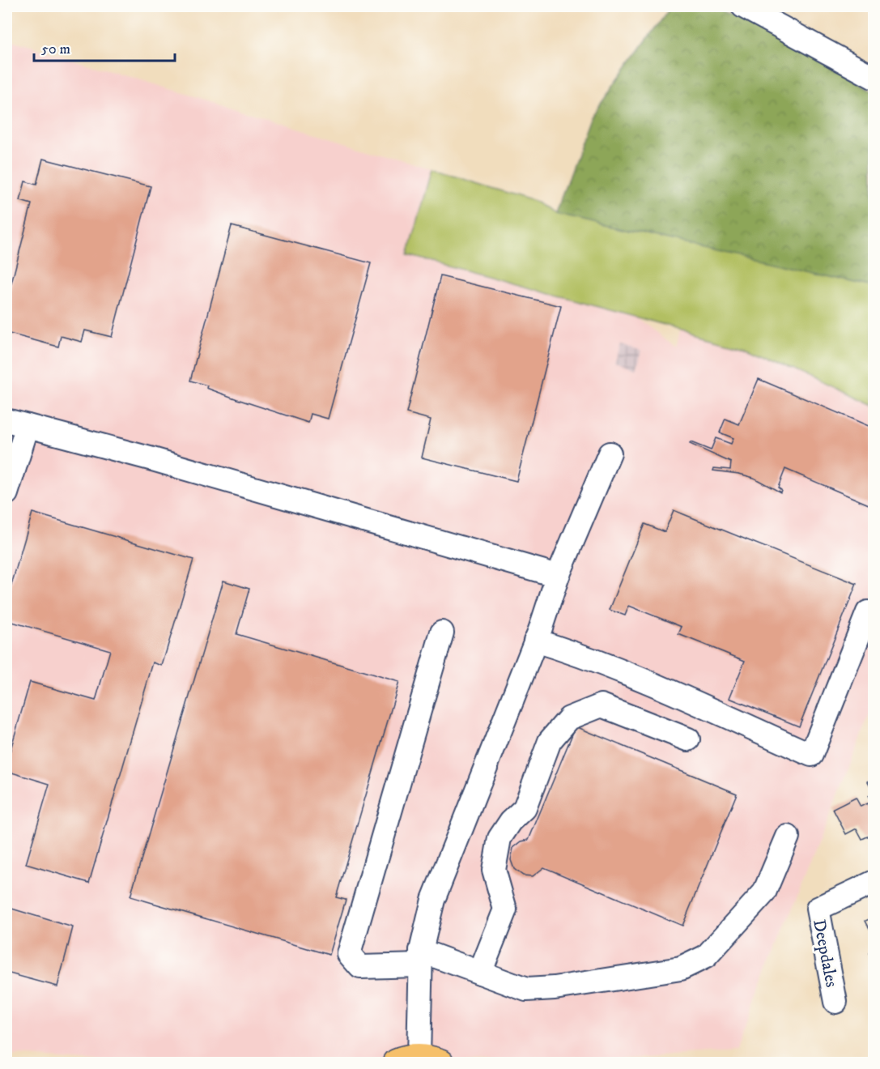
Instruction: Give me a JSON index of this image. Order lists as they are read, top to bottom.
{
  "streets": {
    "street": ["Deepdales"]
  },
  "scale_bar": "50 m"
}
